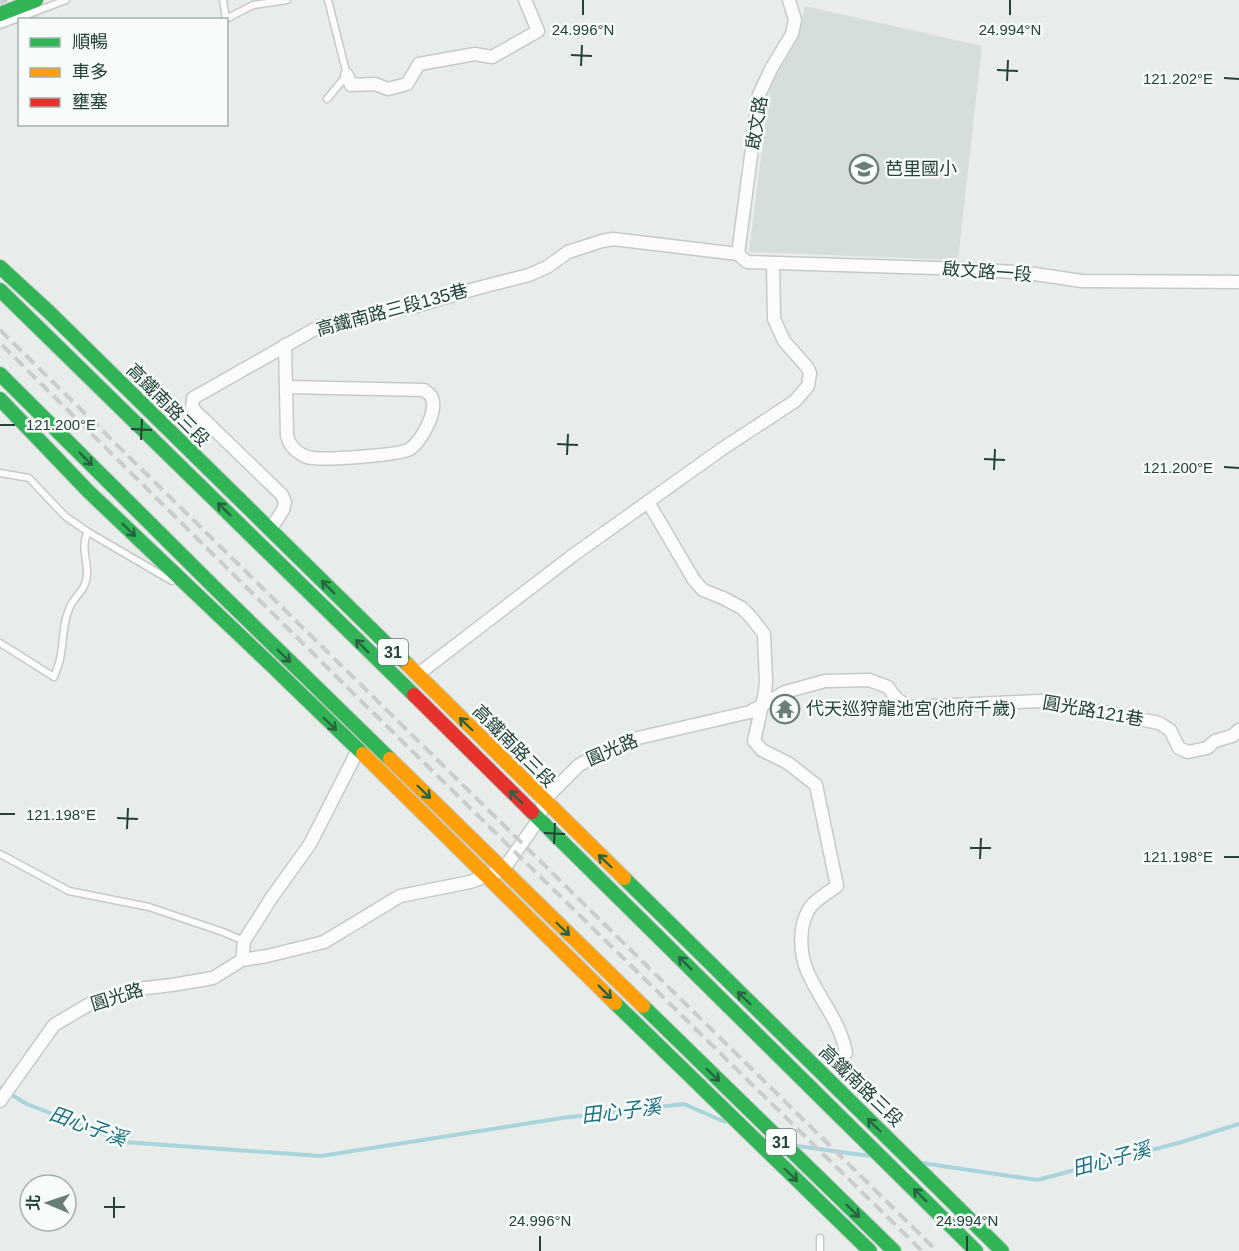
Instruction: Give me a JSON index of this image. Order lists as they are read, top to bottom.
{
  "streets": {
    "main road": ["高鐵南路三段", "31"],
    "street": [
      "啟文路",
      "啟文路一段",
      "高鐵南路三段135巷",
      "圓光路121巷",
      "圓光路"
    ]
  },
  "crossings": [
    ["啟文路", "啟文路一段"],
    ["啟文路", "高鐵南路三段135巷"],
    ["啟文路一段", "高鐵南路三段135巷"],
    ["高鐵南路三段135巷", "高鐵南路三段"],
    ["高鐵南路三段", "圓光路"],
    ["31", "圓光路"],
    ["圓光路121巷", "圓光路"]
  ],
  "water": ["田心子溪"],
  "places": {
    "school or university": ["芭里國小"],
    "temple": ["代天巡狩龍池宮(池府千歲)"]
  },
  "legend": ["順暢", "車多", "壅塞"],
  "north": "left",
  "coordinates": [
    "24.996°N",
    "24.994°N",
    "121.202°E",
    "121.200°E",
    "121.198°E"
  ]
}
